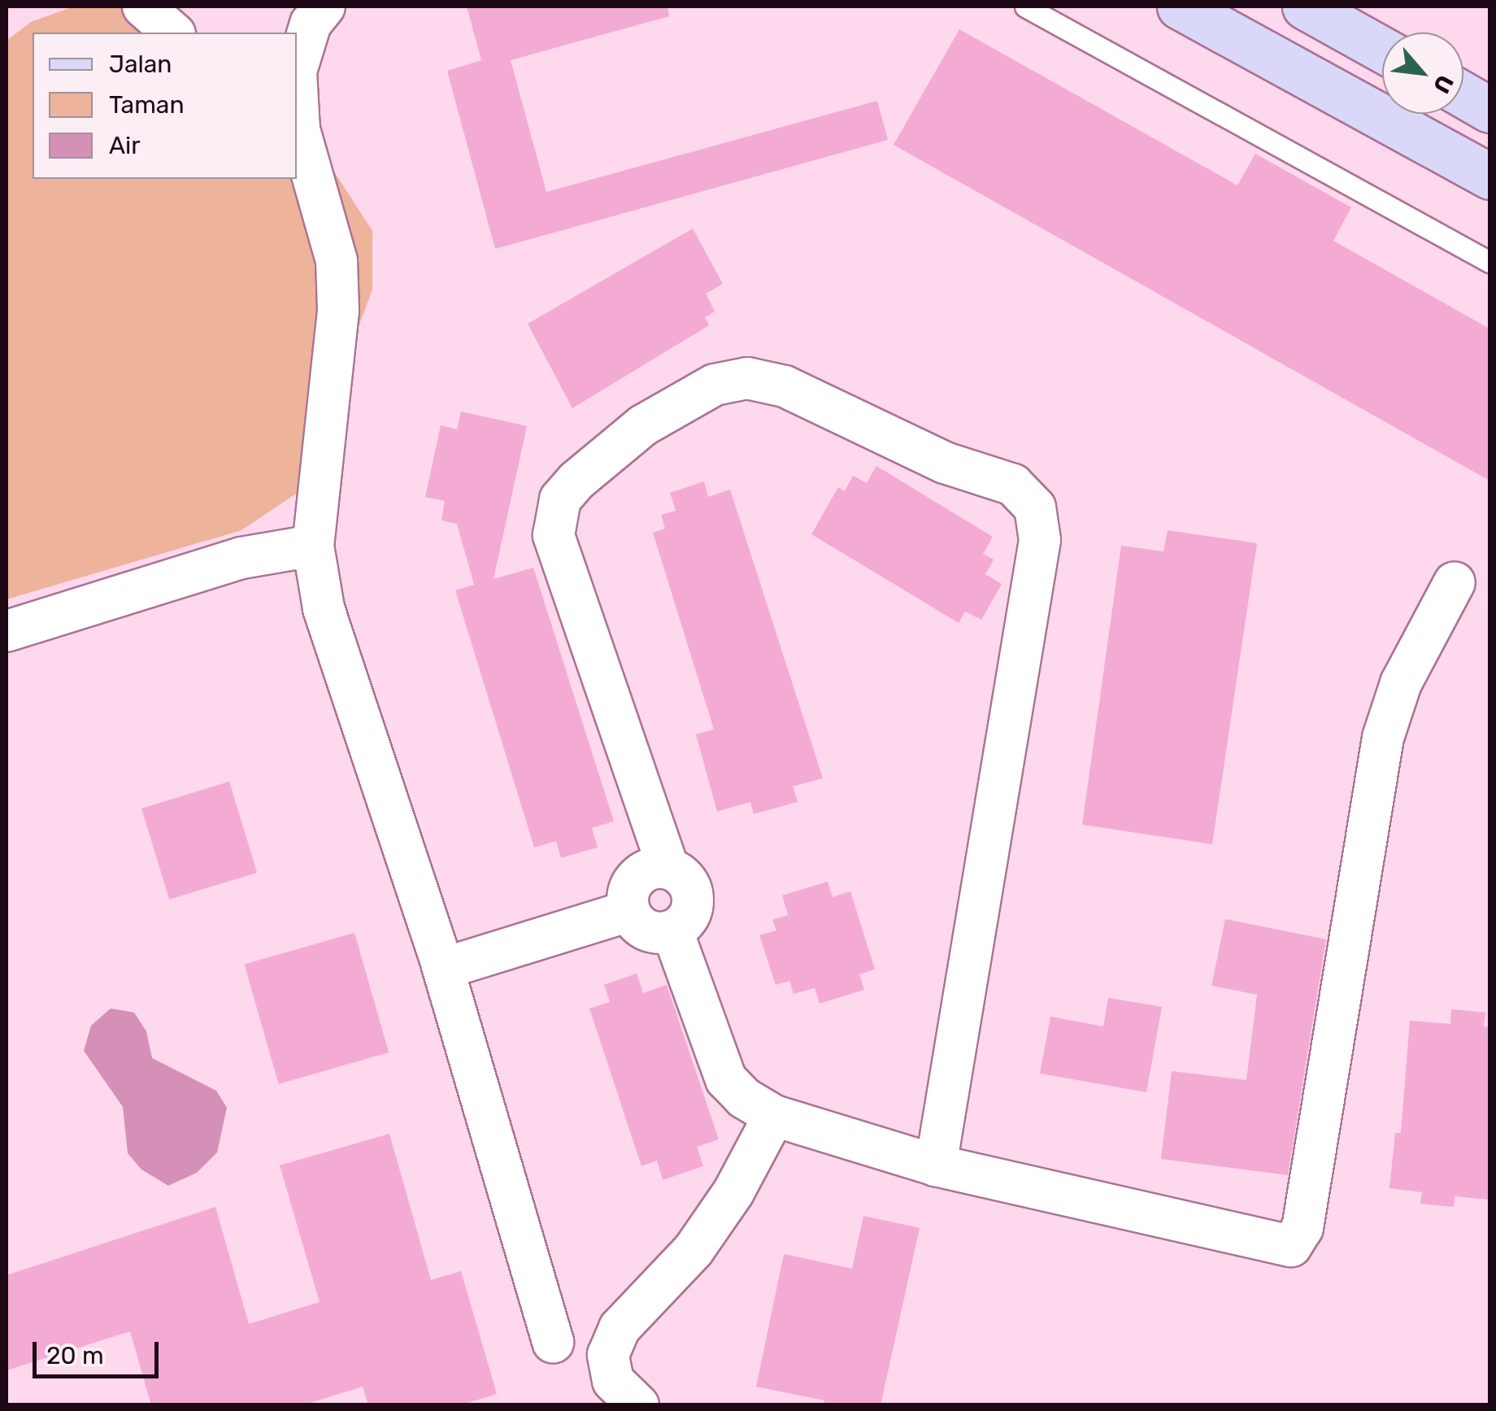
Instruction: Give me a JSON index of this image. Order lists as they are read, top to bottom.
{
  "legend": ["Jalan", "Taman", "Air"],
  "scale_bar": "20 m",
  "north": "bottom right"
}
